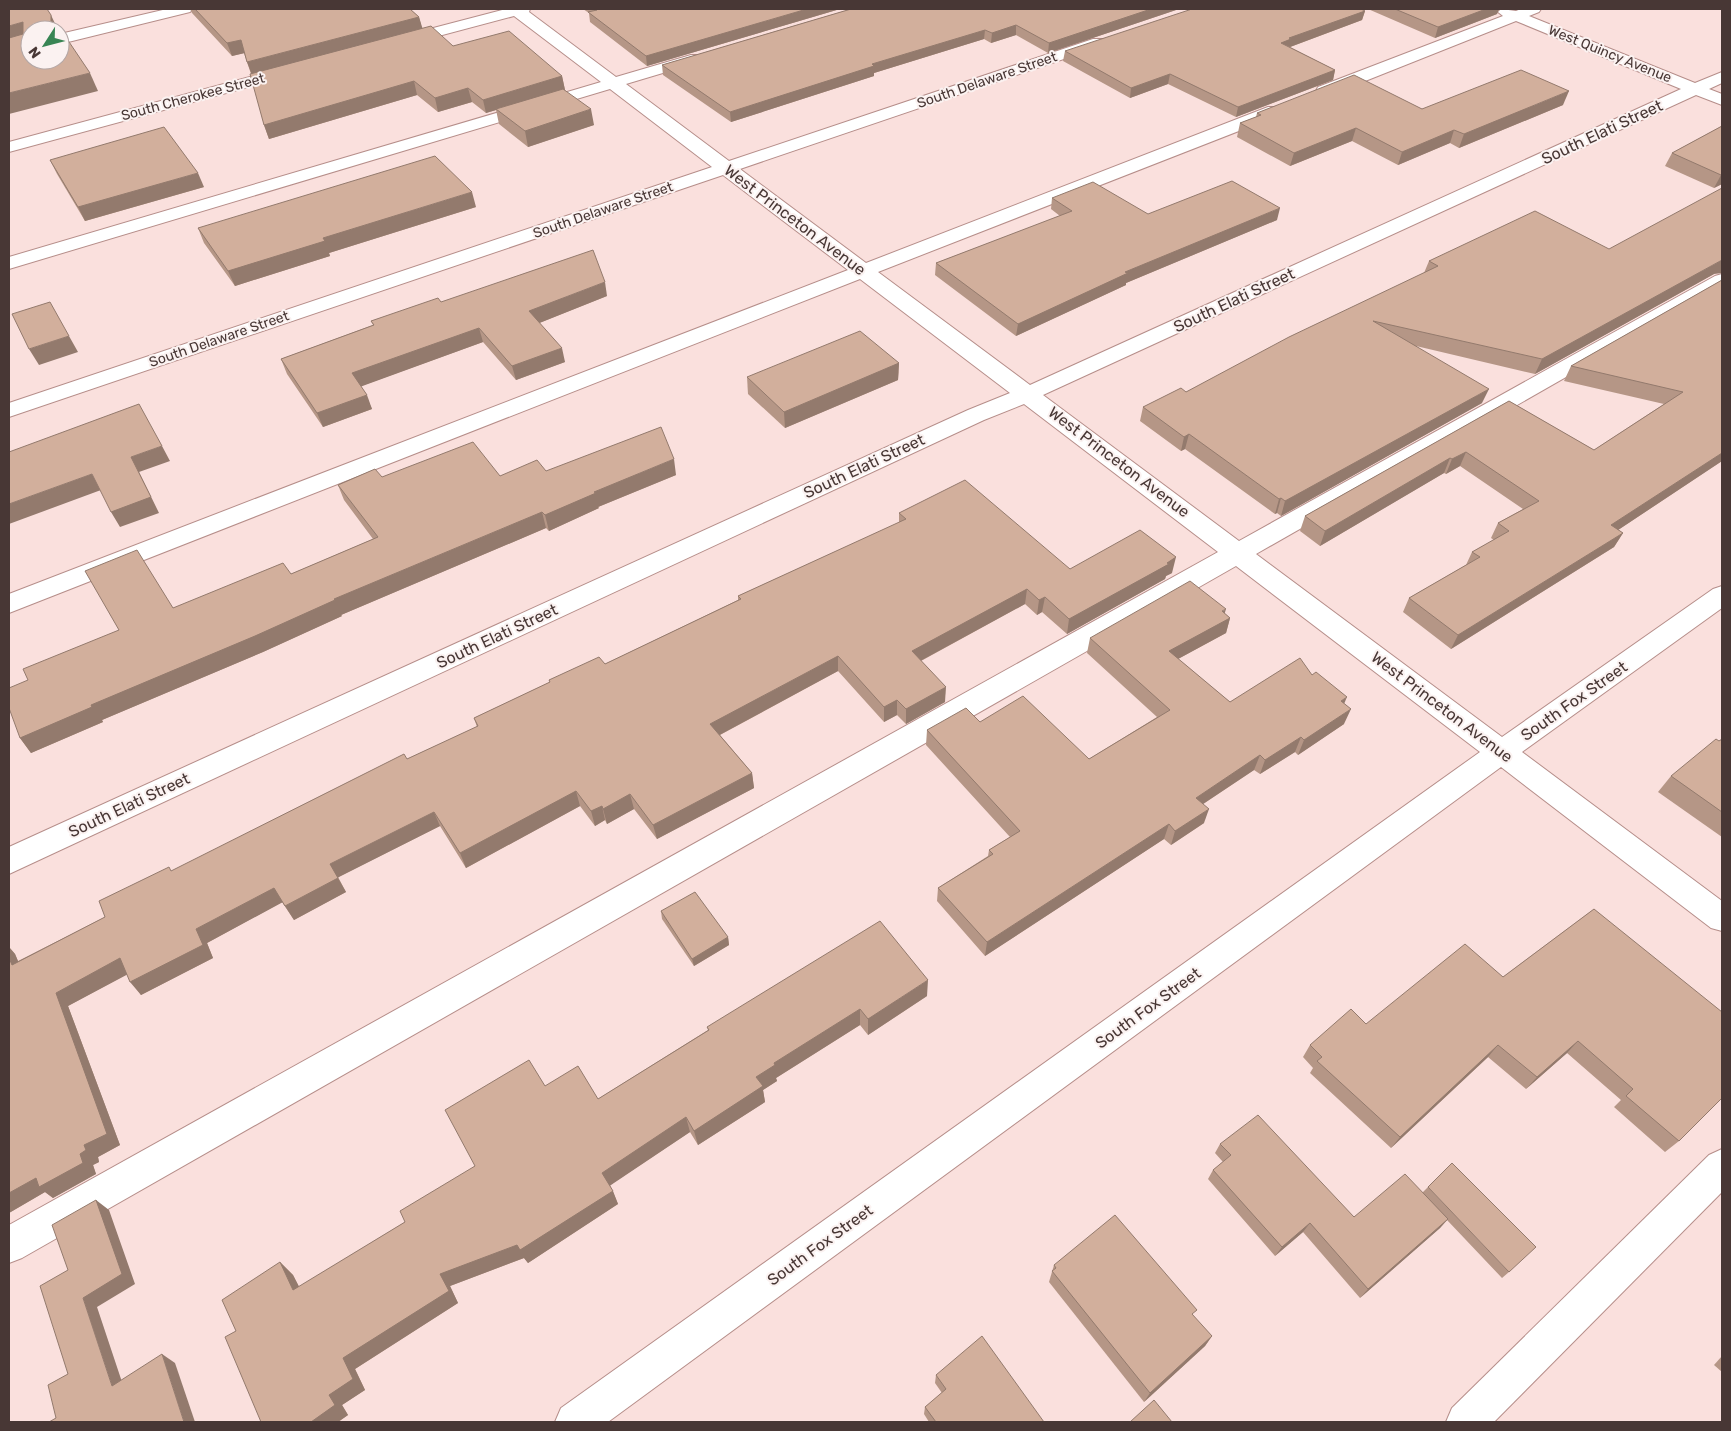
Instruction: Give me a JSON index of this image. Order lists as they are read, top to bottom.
{
  "streets": {
    "street": [
      "West Quincy Avenue",
      "South Delaware Street",
      "South Cherokee Street",
      "South Elati Street",
      "West Princeton Avenue",
      "South Fox Street"
    ]
  },
  "crossings": [
    ["West Quincy Avenue", "South Elati Street"],
    ["South Delaware Street", "West Princeton Avenue"],
    ["South Elati Street", "West Princeton Avenue"],
    ["West Princeton Avenue", "South Fox Street"]
  ],
  "north": "bottom left"
}
